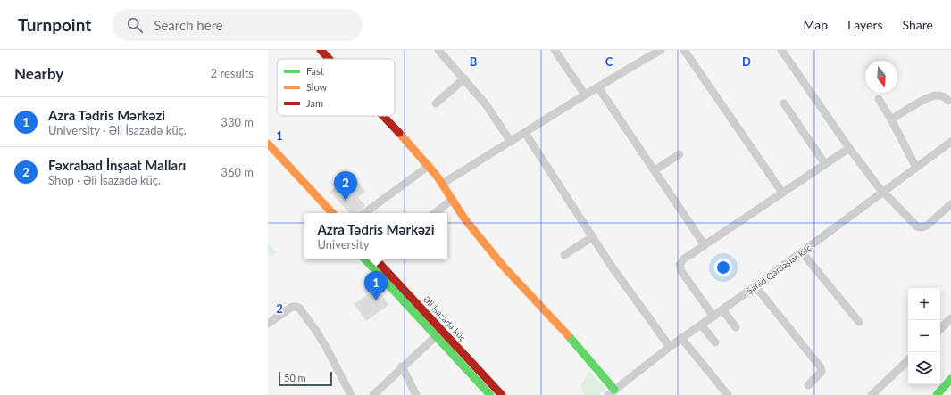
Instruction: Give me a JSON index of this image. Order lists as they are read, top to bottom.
{
  "streets": {
    "main road": ["Əli İsazadə küç."],
    "street": ["Şəhid Qardaşlar küç."]
  },
  "legend": ["Fast", "Slow", "Jam"],
  "scale_bar": "50 m",
  "north": "bottom",
  "page": {
    "header": "Turnpoint",
    "search": "Search here",
    "nav": ["Map", "Layers", "Share"],
    "heading": ["Nearby", "2 results"],
    "list": [
      {
        "mark": "1",
        "name": "Azra Tədris Mərkəzi",
        "note": "University · Əli İsazadə küç.",
        "value": "330 m"
      },
      {
        "mark": "2",
        "name": "Fəxrabad İnşaat Malları",
        "note": "Shop · Əli İsazadə küç.",
        "value": "360 m"
      }
    ],
    "pins": ["2", "1"],
    "popup": ["Azra Tədris Mərkəzi", "University"],
    "map_buttons": ["+", "−"],
    "scale": "50 m"
  },
  "grid": {
    "columns": ["B", "C", "D"],
    "rows": ["1", "2"]
  }
}
